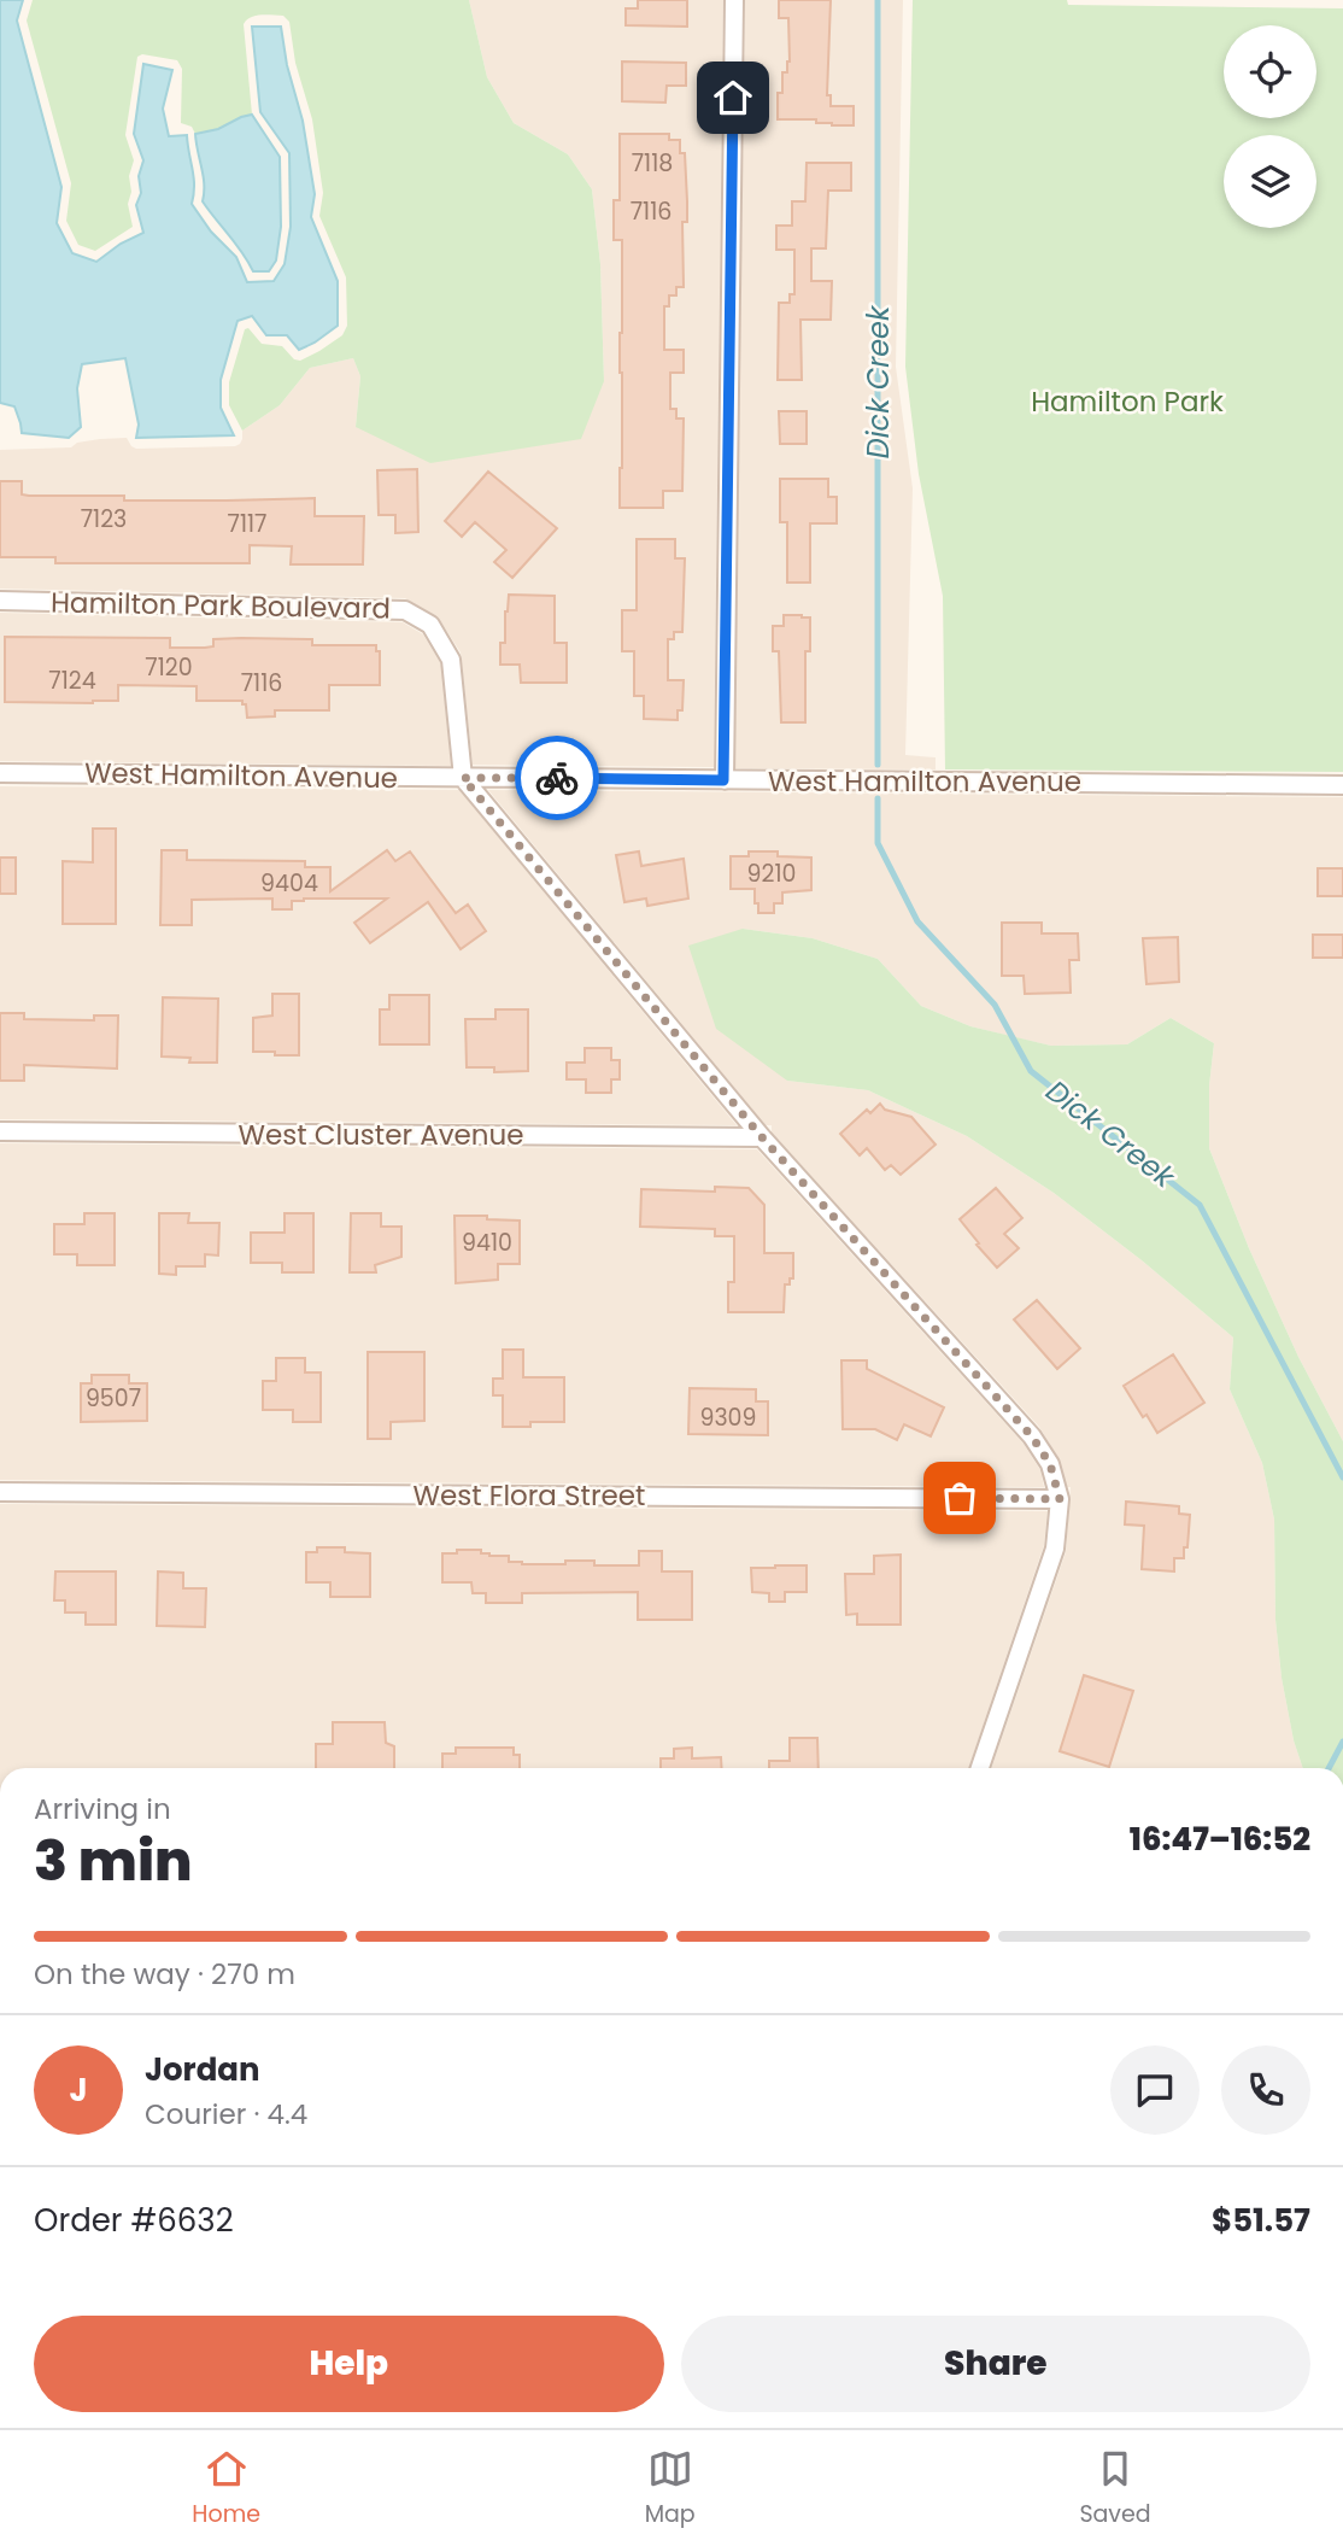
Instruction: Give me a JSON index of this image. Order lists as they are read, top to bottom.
{
  "streets": {
    "street": [
      "Hamilton Park Boulevard",
      "West Hamilton Avenue",
      "West Cluster Avenue",
      "West Flora Street"
    ]
  },
  "crossings": [
    ["Hamilton Park Boulevard", "West Hamilton Avenue"]
  ],
  "water": ["Dick Creek"],
  "parks": ["Hamilton Park"],
  "house_numbers": [
    "7118",
    "7116",
    "7123",
    "7117",
    "7120",
    "7124",
    "7116",
    "9210",
    "9404",
    "9410",
    "9507",
    "9309"
  ],
  "page": {
    "heading": ["3 min", "Arriving in", "16:47–16:52"],
    "panel": [
      "Jordan",
      "Courier · 4.4",
      "Order #6632",
      "$51.57"
    ],
    "bar": "On the way · 270 m",
    "round": "J",
    "buttons": ["Help", "Share"],
    "tabs": ["Home", "Map", "Saved"]
  }
}
